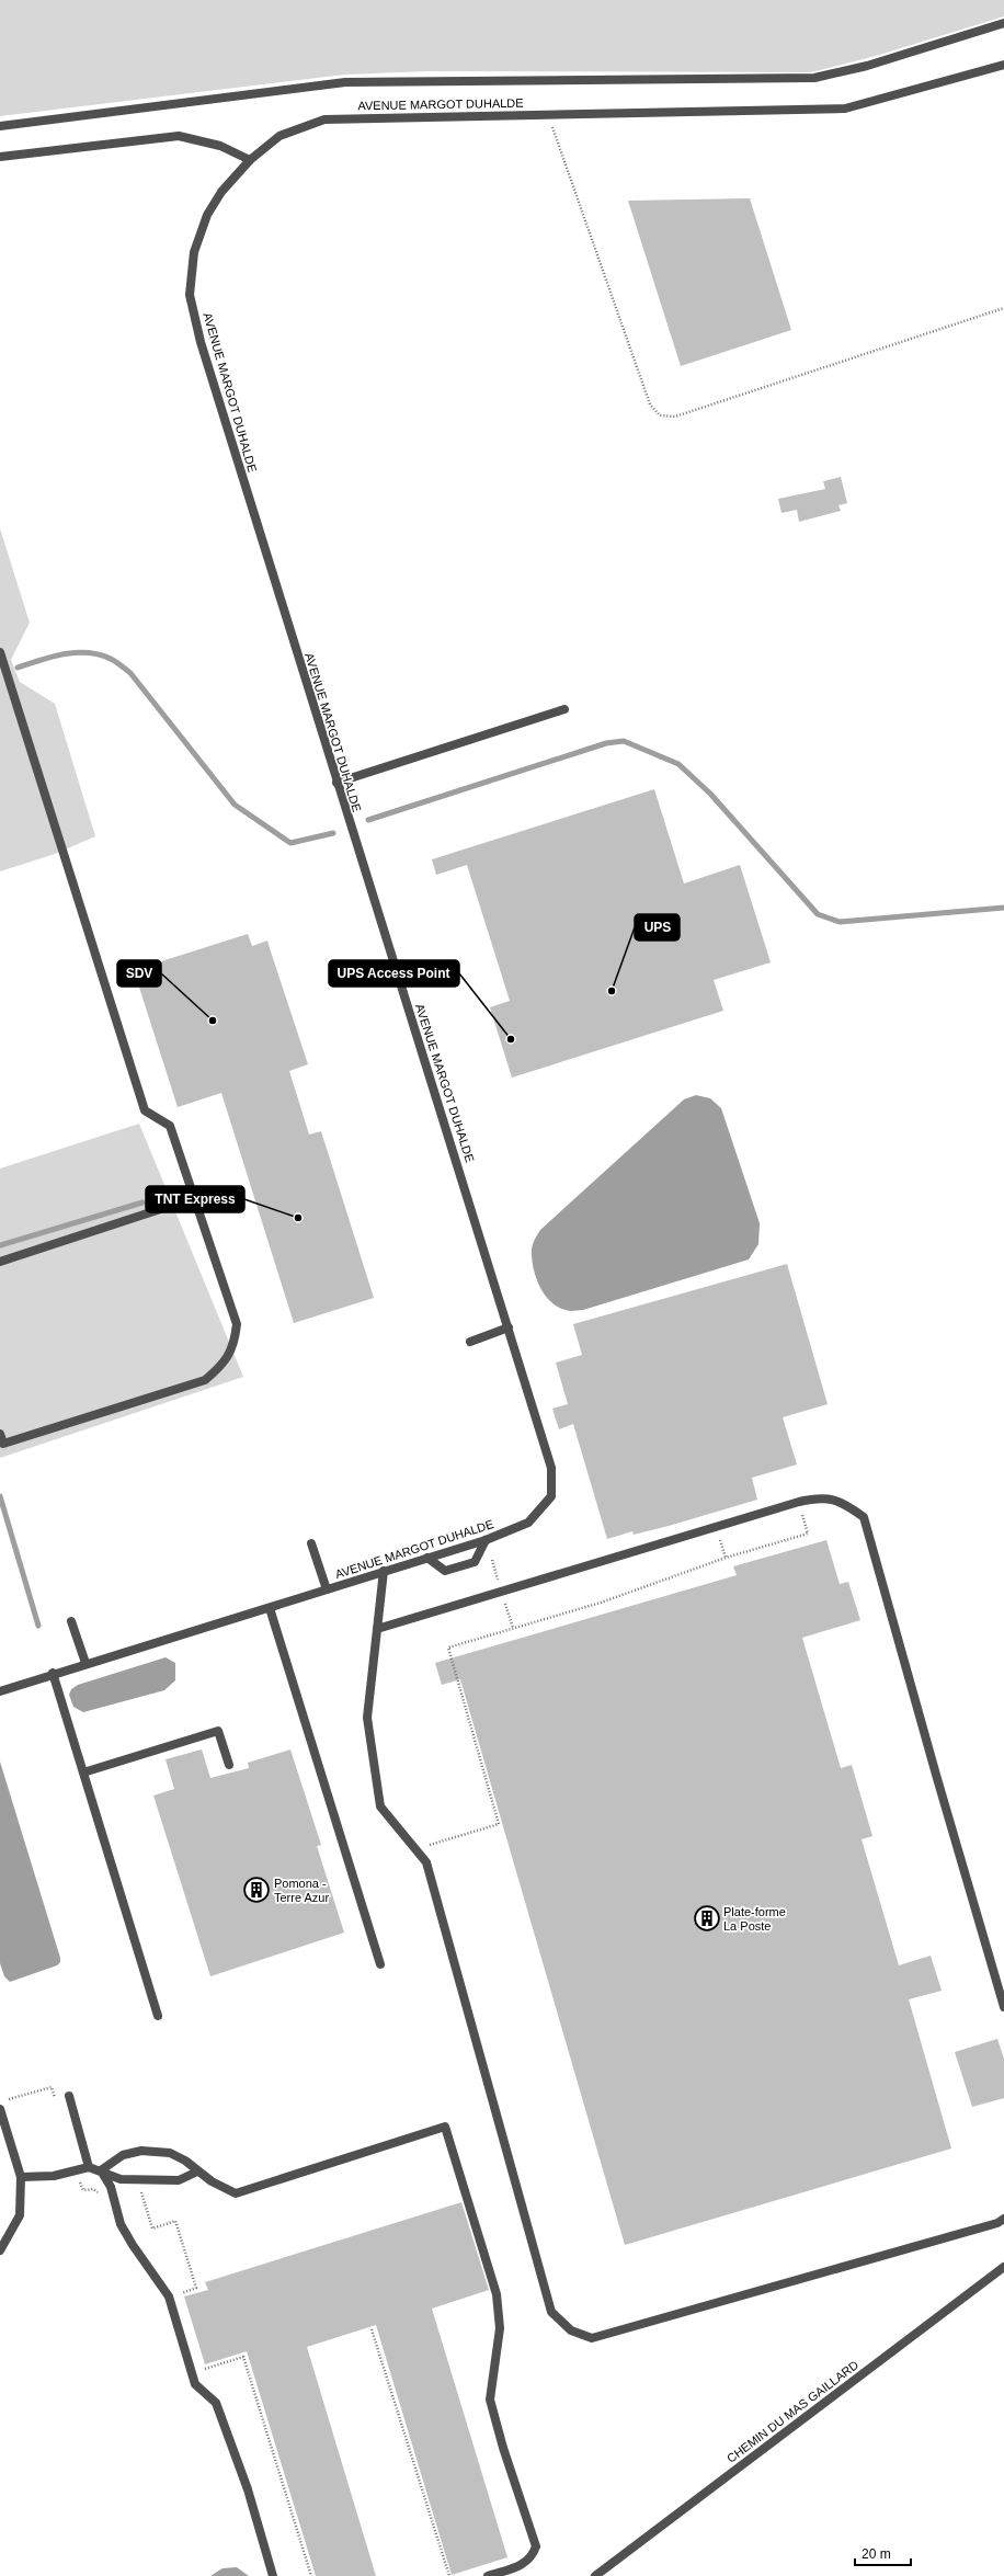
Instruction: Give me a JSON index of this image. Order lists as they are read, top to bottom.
{
  "streets": {
    "street": ["AVENUE MARGOT DUHALDE", "CHEMIN DU MAS GAILLARD"]
  },
  "places": {
    "other": [
      "UPS",
      "SDV",
      "UPS Access Point",
      "TNT Express"
    ],
    "building": ["Pomona - Terre Azur", "Plate-forme La Poste"]
  },
  "scale_bar": "20 m"
}
